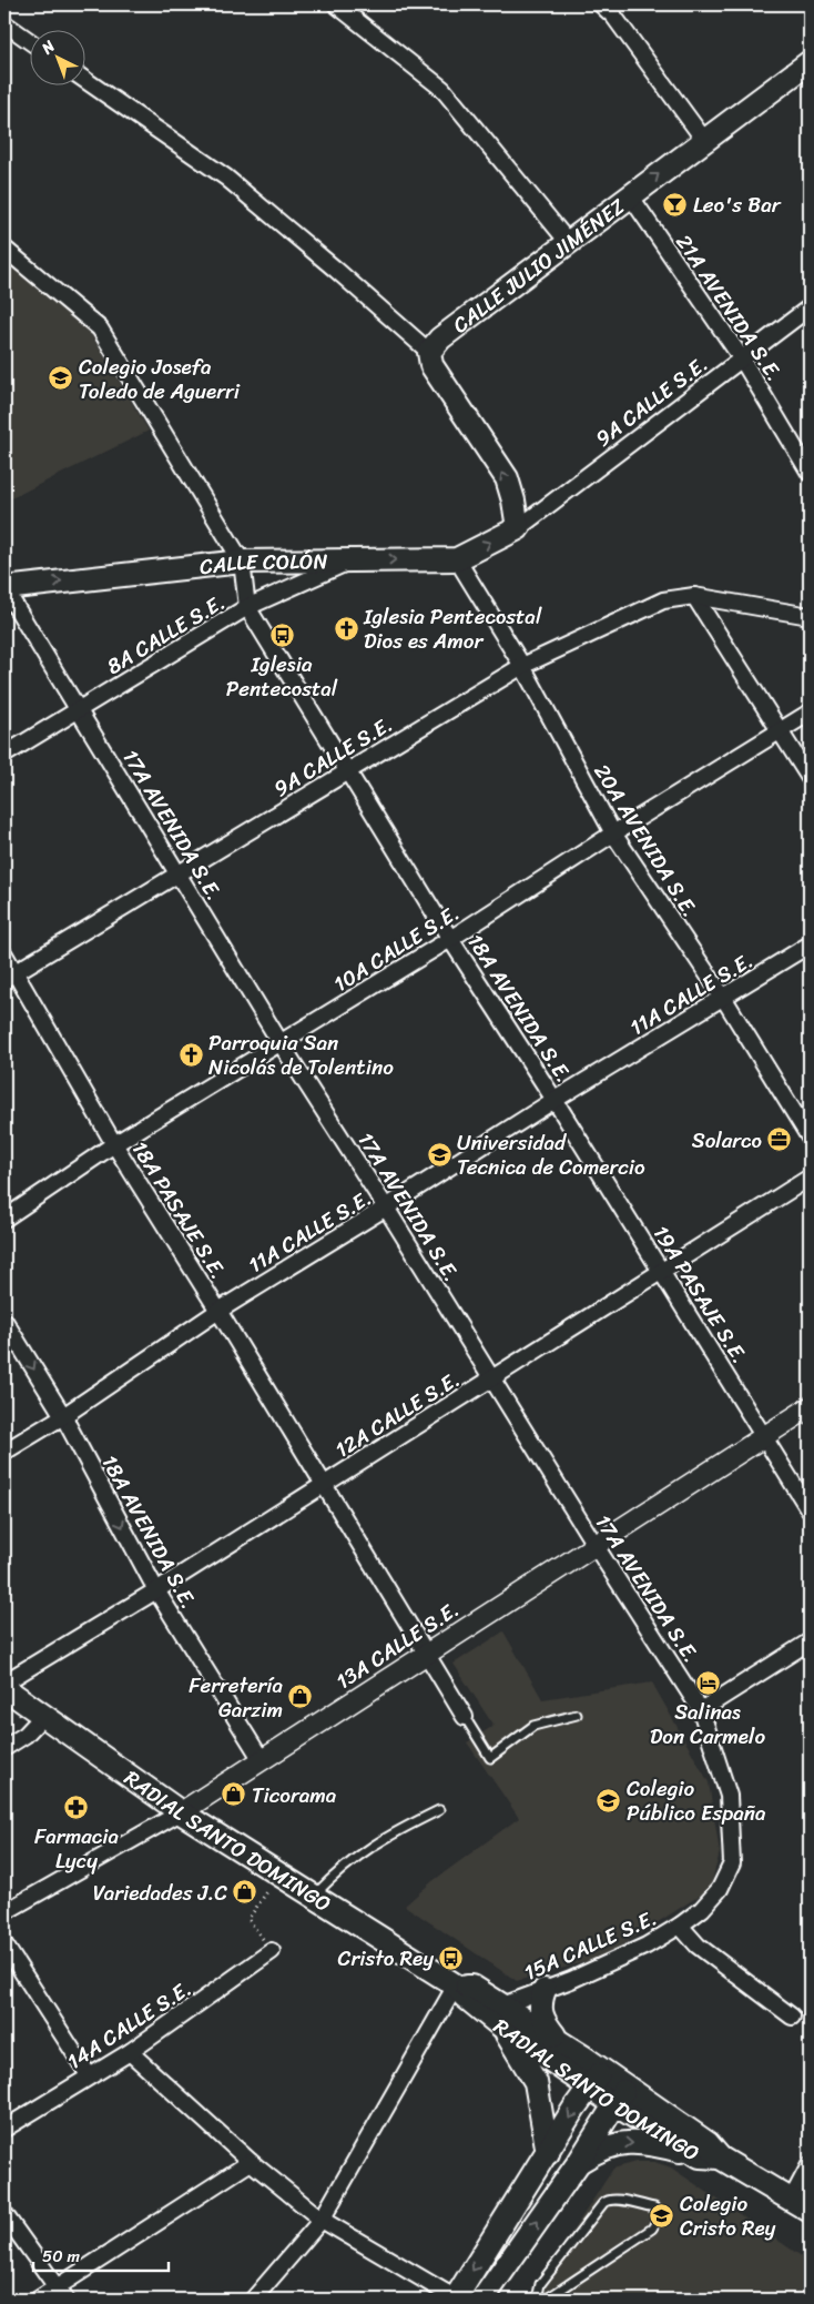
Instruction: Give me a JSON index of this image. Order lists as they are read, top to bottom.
{
  "streets": {
    "main road": ["CALLE JULIO JIMÉNEZ", "CALLE COLÓN", "RADIAL SANTO DOMINGO"],
    "street": [
      "21A AVENIDA S.E.",
      "9A CALLE S.E.",
      "8A CALLE S.E.",
      "17A AVENIDA S.E.",
      "20A AVENIDA S.E.",
      "10A CALLE S.E.",
      "11A CALLE S.E.",
      "18A AVENIDA S.E.",
      "18A PASAJE S.E.",
      "19A PASAJE S.E.",
      "12A CALLE S.E.",
      "13A CALLE S.E.",
      "15A CALLE S.E.",
      "14A CALLE S.E."
    ]
  },
  "crossings": [
    ["CALLE JULIO JIMÉNEZ", "21A AVENIDA S.E."],
    ["21A AVENIDA S.E.", "9A CALLE S.E."],
    ["9A CALLE S.E.", "CALLE COLÓN"],
    ["9A CALLE S.E.", "17A AVENIDA S.E."],
    ["9A CALLE S.E.", "20A AVENIDA S.E."],
    ["9A CALLE S.E.", "18A AVENIDA S.E."],
    ["9A CALLE S.E.", "18A PASAJE S.E."],
    ["CALLE COLÓN", "8A CALLE S.E."],
    ["CALLE COLÓN", "17A AVENIDA S.E."],
    ["CALLE COLÓN", "20A AVENIDA S.E."],
    ["CALLE COLÓN", "18A AVENIDA S.E."],
    ["8A CALLE S.E.", "17A AVENIDA S.E."],
    ["8A CALLE S.E.", "18A AVENIDA S.E."],
    ["17A AVENIDA S.E.", "10A CALLE S.E."],
    ["17A AVENIDA S.E.", "11A CALLE S.E."],
    ["17A AVENIDA S.E.", "12A CALLE S.E."],
    ["17A AVENIDA S.E.", "13A CALLE S.E."],
    ["17A AVENIDA S.E.", "15A CALLE S.E."],
    ["20A AVENIDA S.E.", "10A CALLE S.E."],
    ["20A AVENIDA S.E.", "11A CALLE S.E."],
    ["10A CALLE S.E.", "18A AVENIDA S.E."],
    ["10A CALLE S.E.", "18A PASAJE S.E."],
    ["11A CALLE S.E.", "18A AVENIDA S.E."],
    ["11A CALLE S.E.", "18A PASAJE S.E."],
    ["11A CALLE S.E.", "19A PASAJE S.E."],
    ["18A AVENIDA S.E.", "19A PASAJE S.E."],
    ["18A AVENIDA S.E.", "12A CALLE S.E."],
    ["18A AVENIDA S.E.", "13A CALLE S.E."],
    ["18A PASAJE S.E.", "12A CALLE S.E."],
    ["19A PASAJE S.E.", "12A CALLE S.E."],
    ["19A PASAJE S.E.", "13A CALLE S.E."],
    ["13A CALLE S.E.", "RADIAL SANTO DOMINGO"],
    ["RADIAL SANTO DOMINGO", "15A CALLE S.E."]
  ],
  "one_way": ["CALLE COLÓN"],
  "places": {
    "bar": ["Leo's Bar"],
    "school or university": [
      "Colegio Josefa Toledo de Aguerri",
      "Universidad Tecnica de Comercio",
      "Colegio Público España",
      "Colegio Cristo Rey"
    ],
    "church": ["Iglesia Pentecostal Dios es Amor", "Parroquia San Nicolás de Tolentino"],
    "bus stop": ["Iglesia Pentecostal", "Cristo Rey"],
    "office": ["Solarco"],
    "hotel": ["Salinas Don Carmelo"],
    "shop": ["Ferretería Garzim", "Ticorama", "Variedades J.C"],
    "pharmacy": ["Farmacia Lycy"]
  },
  "scale_bar": "50 m",
  "north": "top left"
}
